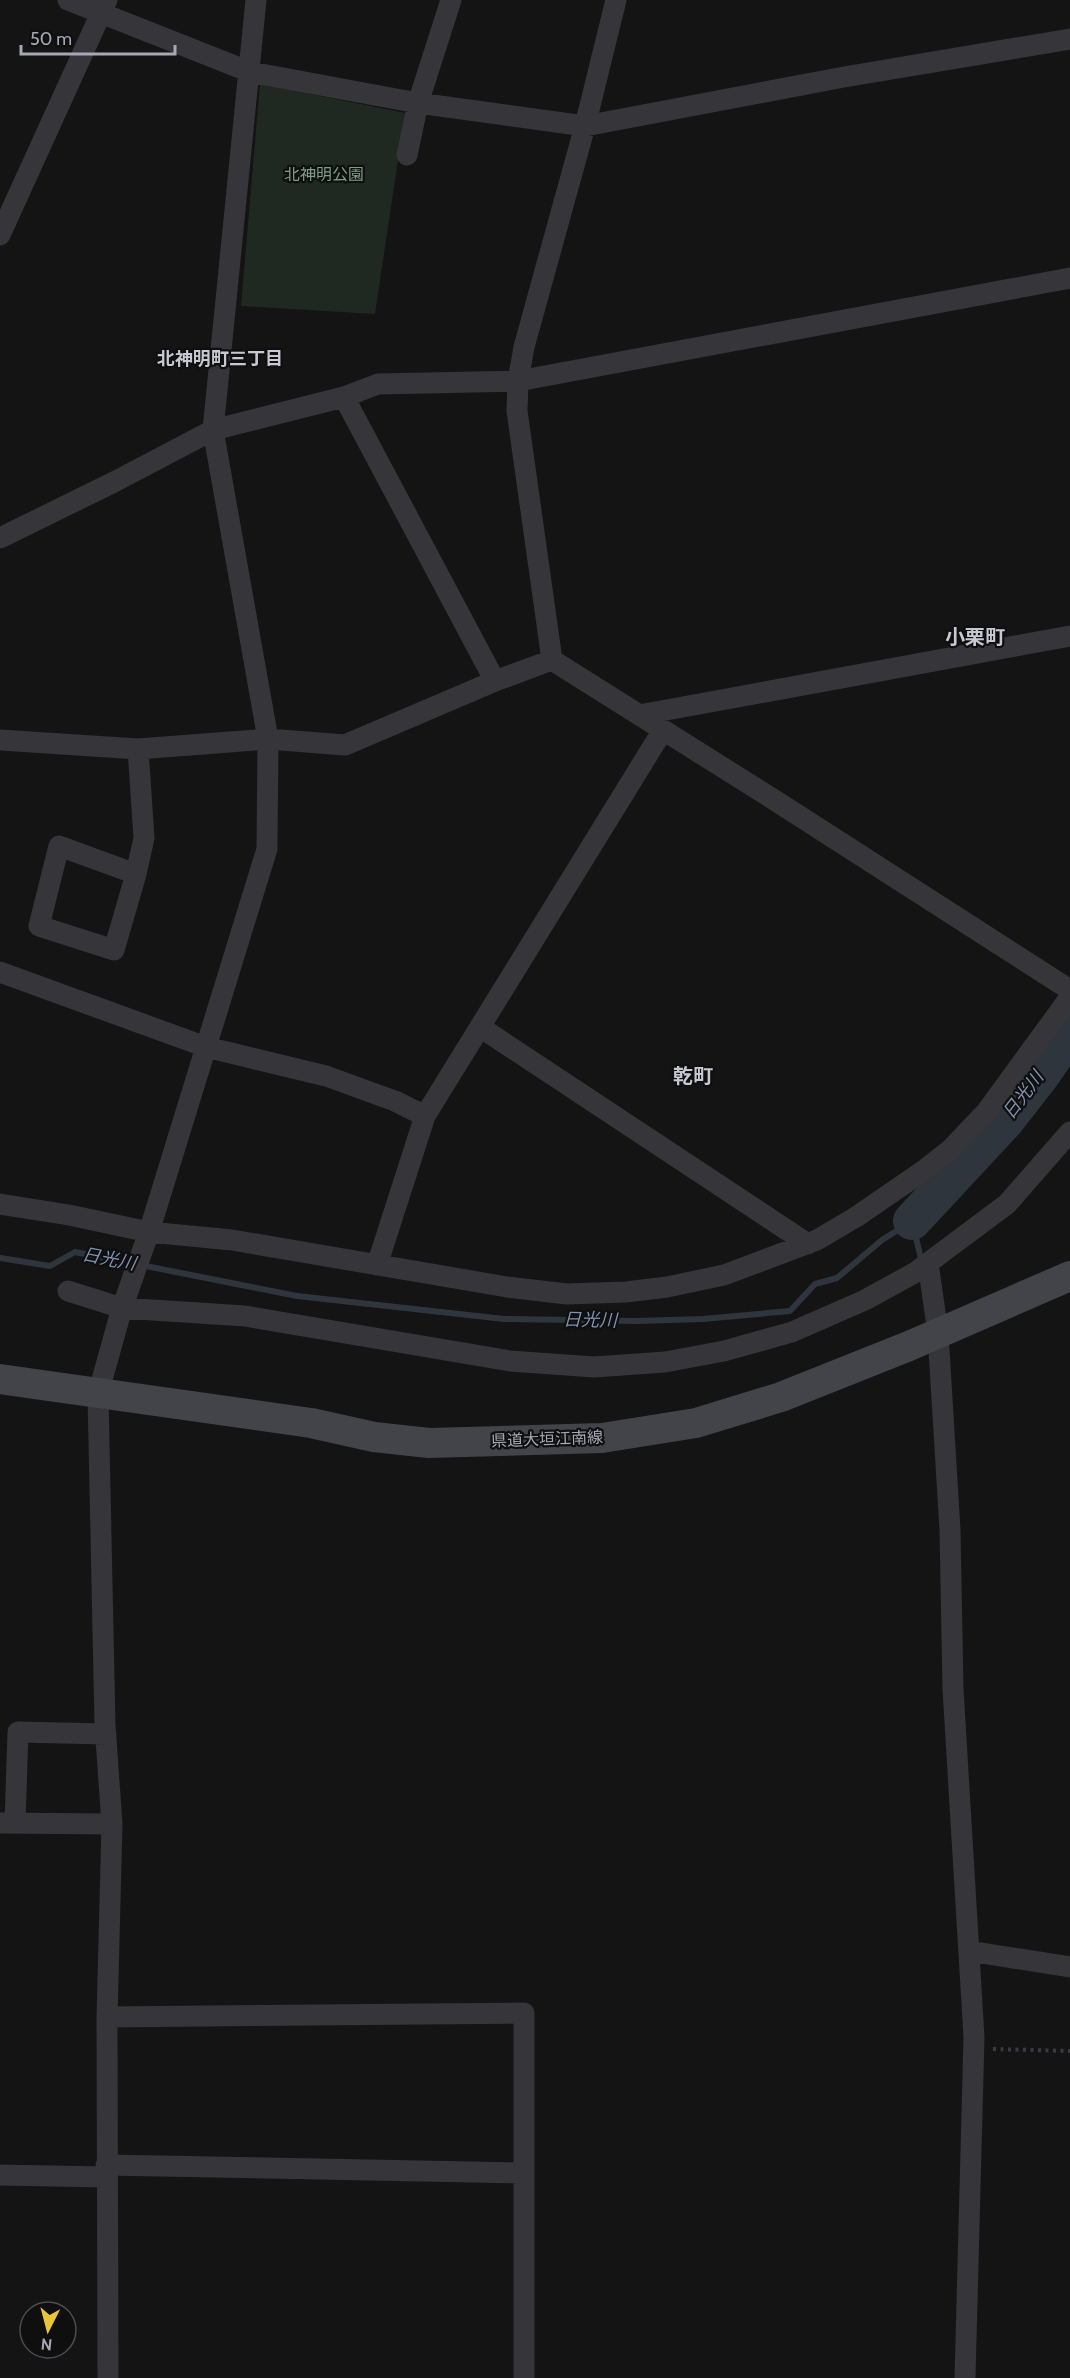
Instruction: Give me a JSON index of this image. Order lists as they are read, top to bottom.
{
  "streets": {
    "main road": ["県道大垣江南線"]
  },
  "districts": ["北神明町三丁目", "小栗町", "乾町"],
  "water": ["日光川"],
  "parks": ["北神明公園"],
  "scale_bar": "50 m",
  "north": "bottom"
}
